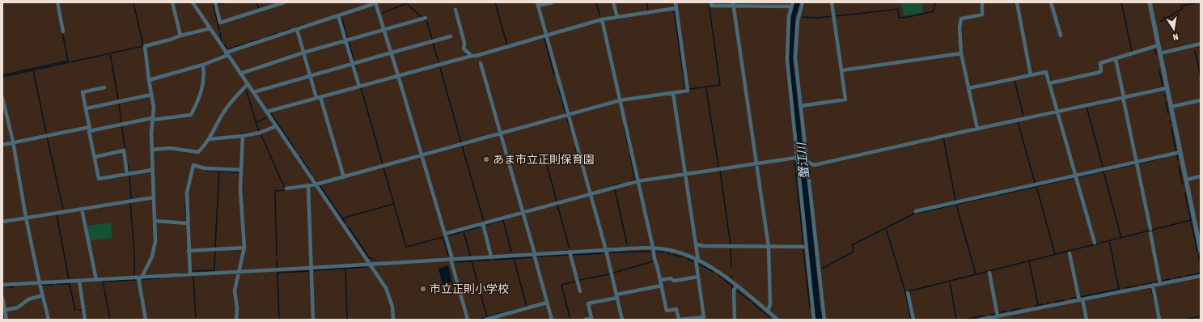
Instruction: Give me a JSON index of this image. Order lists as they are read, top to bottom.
{
  "water": ["蟹江川"],
  "places": ["あま市立正則保育園", "市立正則小学校"],
  "north": "bottom"
}
